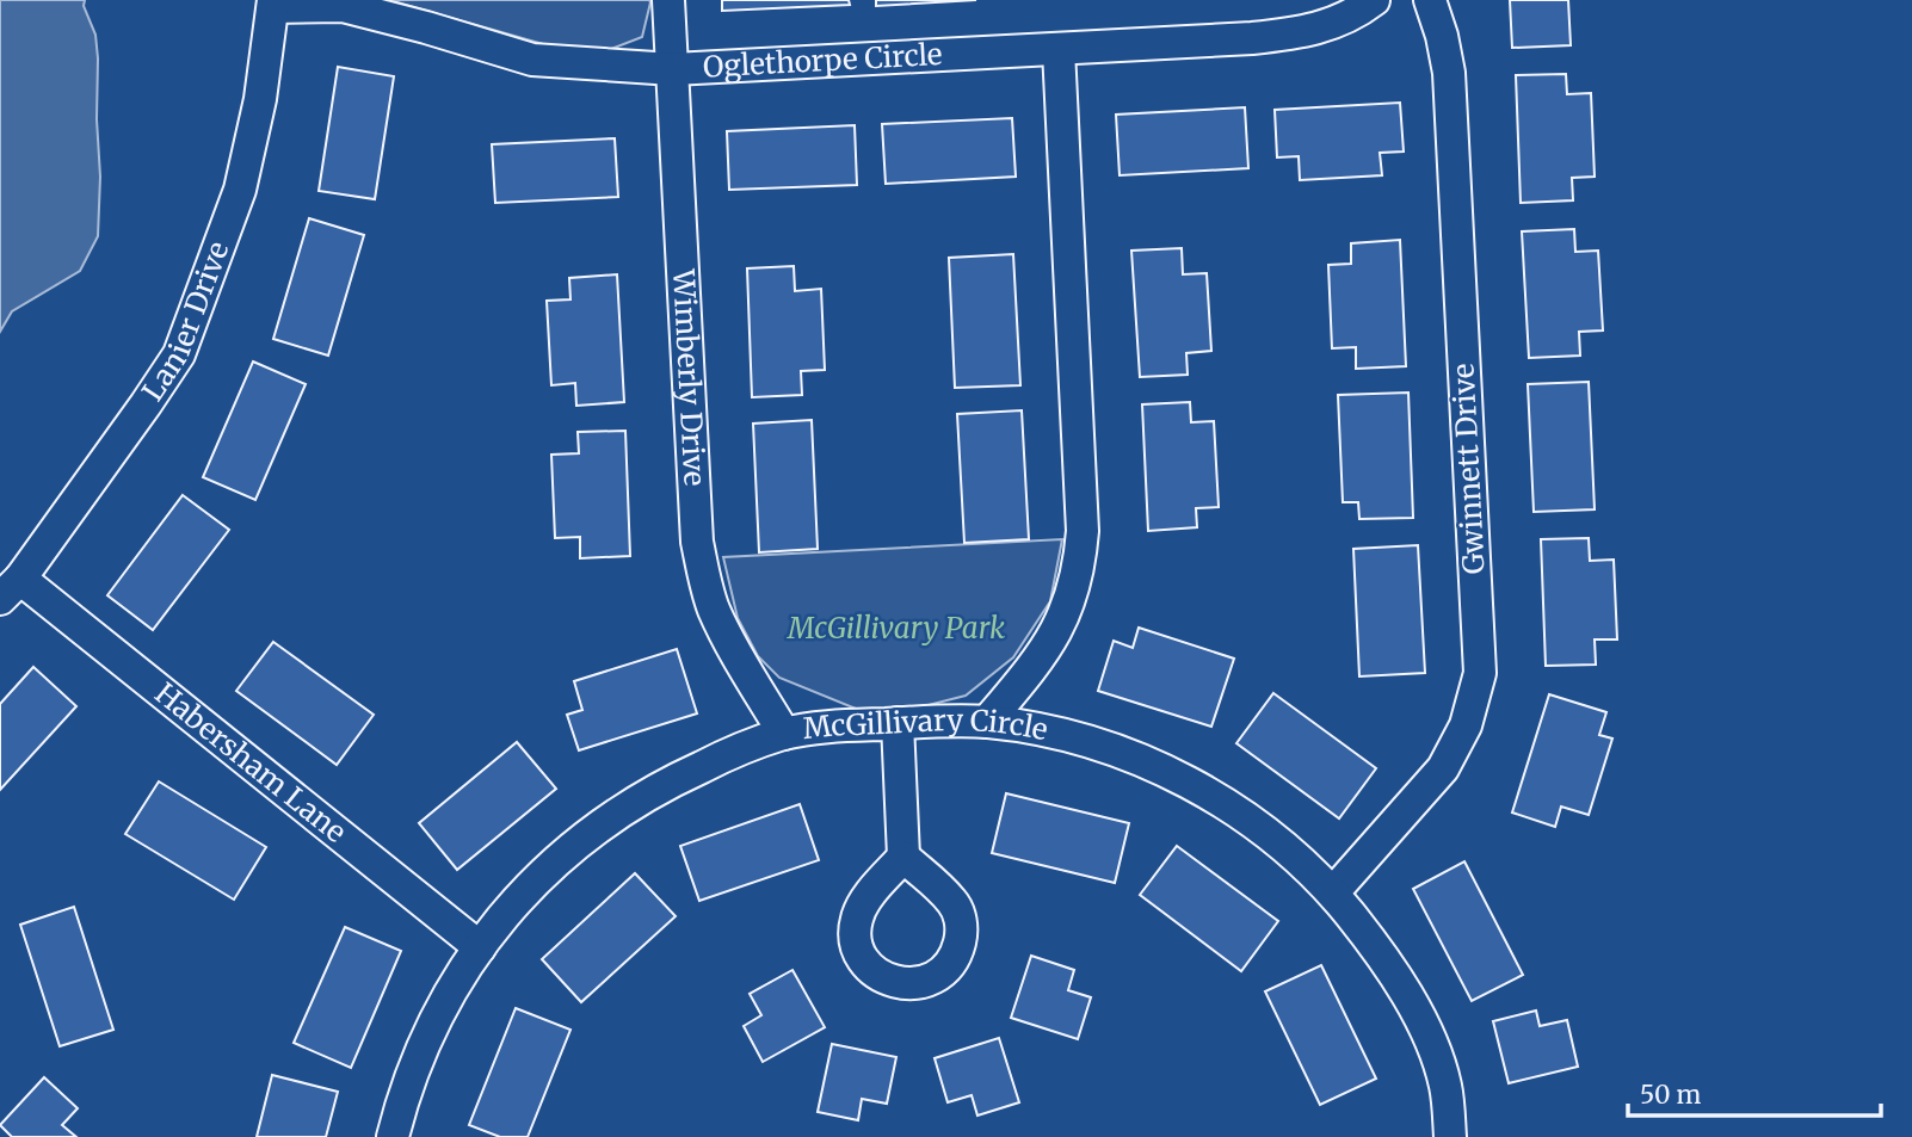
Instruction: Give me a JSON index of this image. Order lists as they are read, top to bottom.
{
  "streets": {
    "street": [
      "Oglethorpe Circle",
      "Lanier Drive",
      "Wimberly Drive",
      "Gwinnett Drive",
      "McGillivary Circle",
      "Habersham Lane"
    ]
  },
  "crossings": [
    ["Oglethorpe Circle", "Lanier Drive"],
    ["Oglethorpe Circle", "Wimberly Drive"],
    ["Lanier Drive", "Habersham Lane"],
    ["Wimberly Drive", "McGillivary Circle"],
    ["Gwinnett Drive", "McGillivary Circle"],
    ["McGillivary Circle", "Habersham Lane"]
  ],
  "parks": ["McGillivary Park"],
  "scale_bar": "50 m"
}
